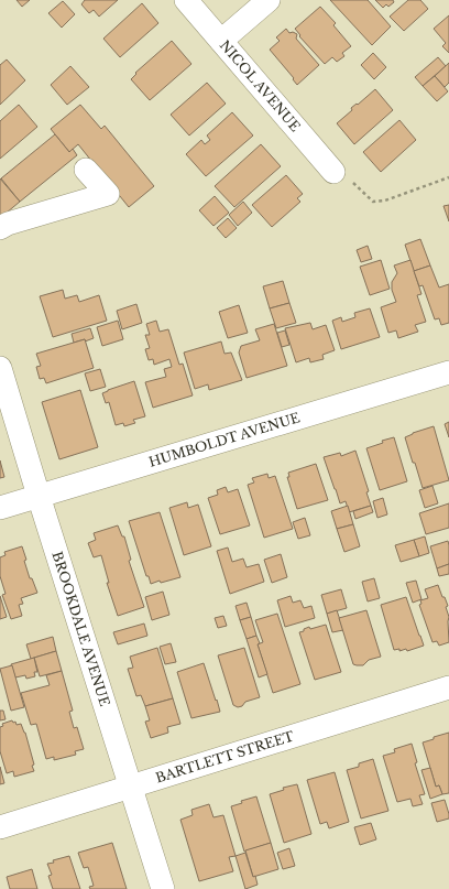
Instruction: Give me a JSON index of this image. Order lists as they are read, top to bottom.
{
  "streets": {
    "street": [
      "NICOL AVENUE",
      "HUMBOLDT AVENUE",
      "BROOKDALE AVENUE",
      "BARTLETT STREET"
    ]
  },
  "crossings": [
    ["HUMBOLDT AVENUE", "BROOKDALE AVENUE"],
    ["BROOKDALE AVENUE", "BARTLETT STREET"]
  ]
}
